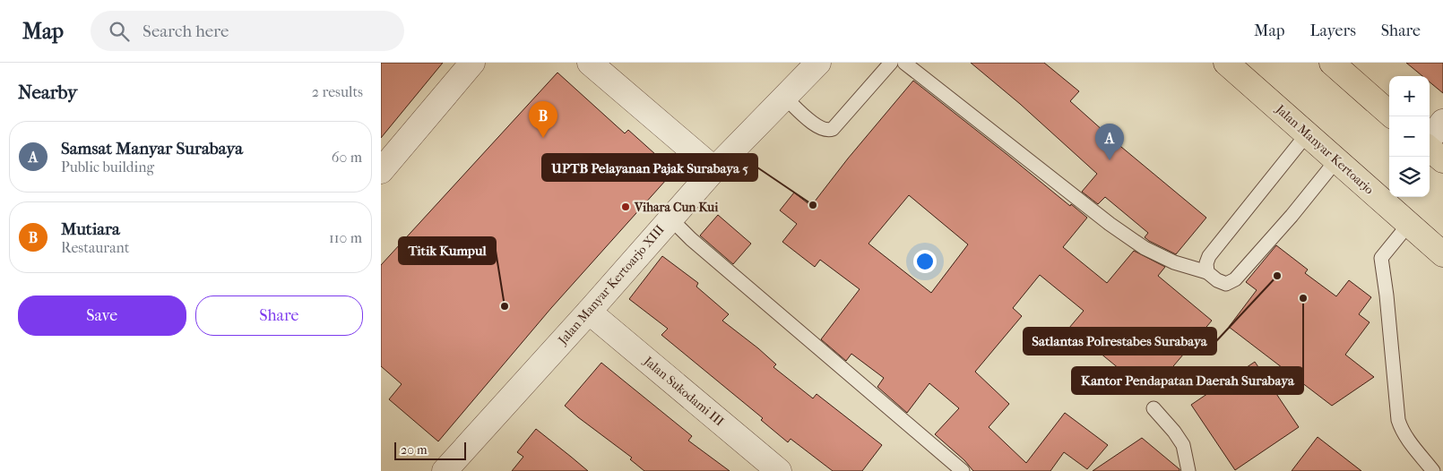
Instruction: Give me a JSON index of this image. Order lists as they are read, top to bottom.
{
  "streets": {
    "main road": ["Jalan Manyar Kertoarjo"],
    "street": ["Jalan Manyar Kertoarjo XIII", "Jalan Sukodami III"]
  },
  "crossings": [
    ["Jalan Manyar Kertoarjo XIII", "Jalan Sukodami III"]
  ],
  "places": [
    "UPTB Pelayanan Pajak Surabaya 5",
    "Vihara Cun Kui",
    "Satlantas Polrestabes Surabaya",
    "Kantor Pendapatan Daerah Surabaya",
    "Titik Kumpul"
  ],
  "scale_bar": "20 m",
  "page": {
    "header": "Map",
    "search": "Search here",
    "nav": ["Map", "Layers", "Share"],
    "heading": ["Nearby", "2 results"],
    "map_buttons": ["+", "−"],
    "pins": ["B", "A"],
    "list": [
      {
        "mark": "A",
        "name": "Samsat Manyar Surabaya",
        "note": "Public building",
        "value": "60 m"
      },
      {
        "mark": "B",
        "name": "Mutiara",
        "note": "Restaurant",
        "value": "110 m"
      }
    ],
    "buttons": ["Save", "Share"],
    "scale": "20 m"
  }
}
